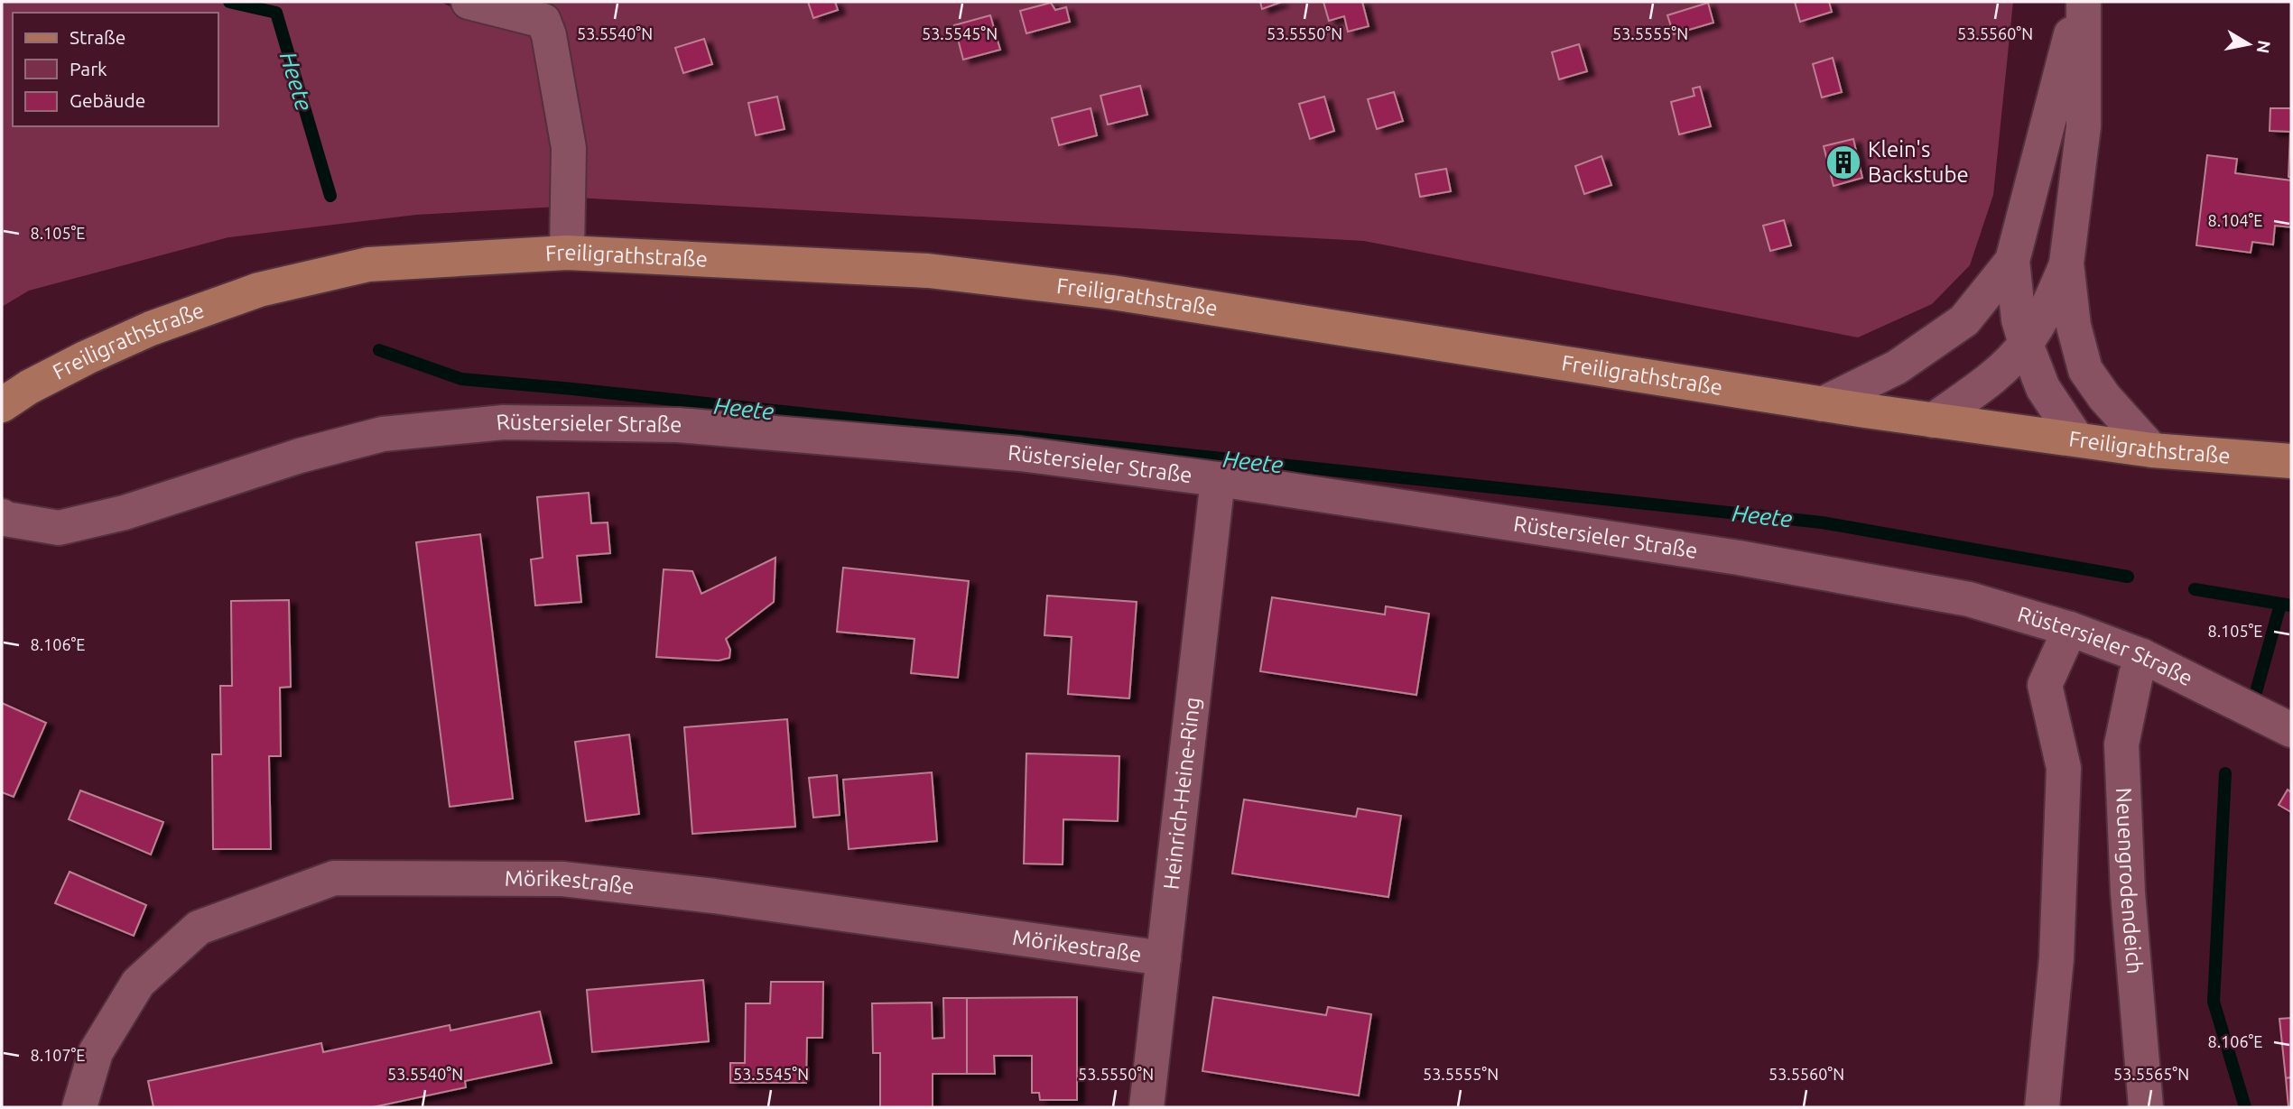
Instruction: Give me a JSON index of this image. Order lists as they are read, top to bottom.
{
  "streets": {
    "main road": ["Freiligrathstraße"],
    "street": [
      "Rüstersieler Straße",
      "Heinrich-Heine-Ring",
      "Neuengrodendeich",
      "Mörikestraße"
    ]
  },
  "crossings": [
    ["Rüstersieler Straße", "Heinrich-Heine-Ring"],
    ["Rüstersieler Straße", "Neuengrodendeich"],
    ["Heinrich-Heine-Ring", "Mörikestraße"]
  ],
  "water": ["Heete"],
  "places": {
    "building": ["Klein's Backstube"]
  },
  "legend": ["Straße", "Park", "Gebäude"],
  "north": "right",
  "coordinates": [
    "53.5540°N",
    "53.5545°N",
    "53.5550°N",
    "53.5555°N",
    "53.5560°N",
    "8.104°E",
    "8.105°E",
    "8.106°E",
    "8.107°E",
    "53.5565°N"
  ]
}
